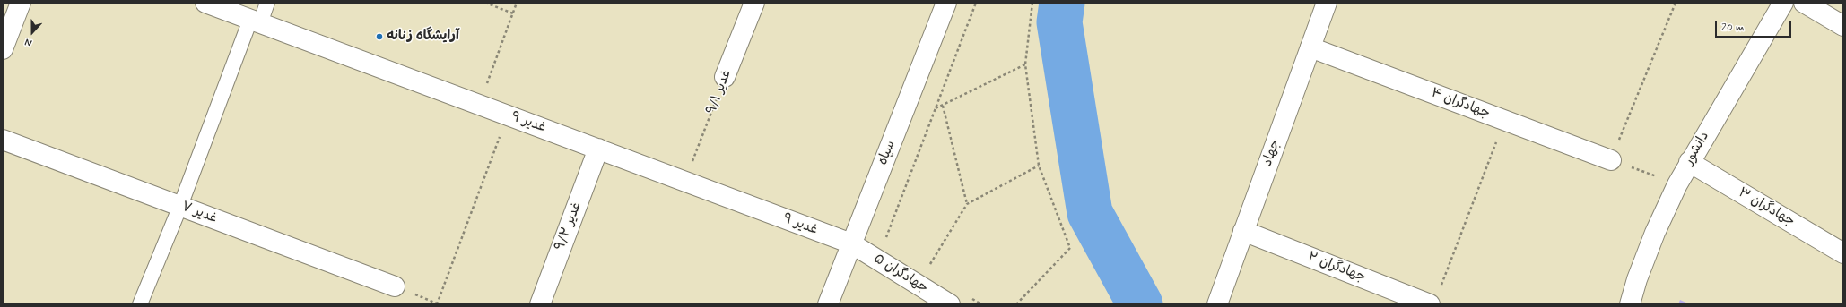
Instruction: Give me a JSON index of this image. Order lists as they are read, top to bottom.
{
  "streets": {
    "street": [
      "غدیر ۹/۱",
      "جهادگران ۴",
      "غدیر ۹",
      "دانشور",
      "سپاه",
      "جهاد",
      "جهادگران ۳",
      "غدیر ۷",
      "غدیر ۹/۲",
      "جهادگران ۲",
      "جهادگران ۵"
    ]
  },
  "crossings": [
    ["غدیر ۹/۱", "غدیر ۹"],
    ["جهادگران ۴", "جهاد"],
    ["غدیر ۹", "سپاه"],
    ["غدیر ۹", "غدیر ۹/۲"],
    ["غدیر ۹", "جهادگران ۵"],
    ["دانشور", "جهادگران ۳"],
    ["سپاه", "جهادگران ۵"],
    ["جهاد", "جهادگران ۲"]
  ],
  "places": ["آرایشگاه زنانه"],
  "scale_bar": "20 m",
  "north": "bottom"
}
